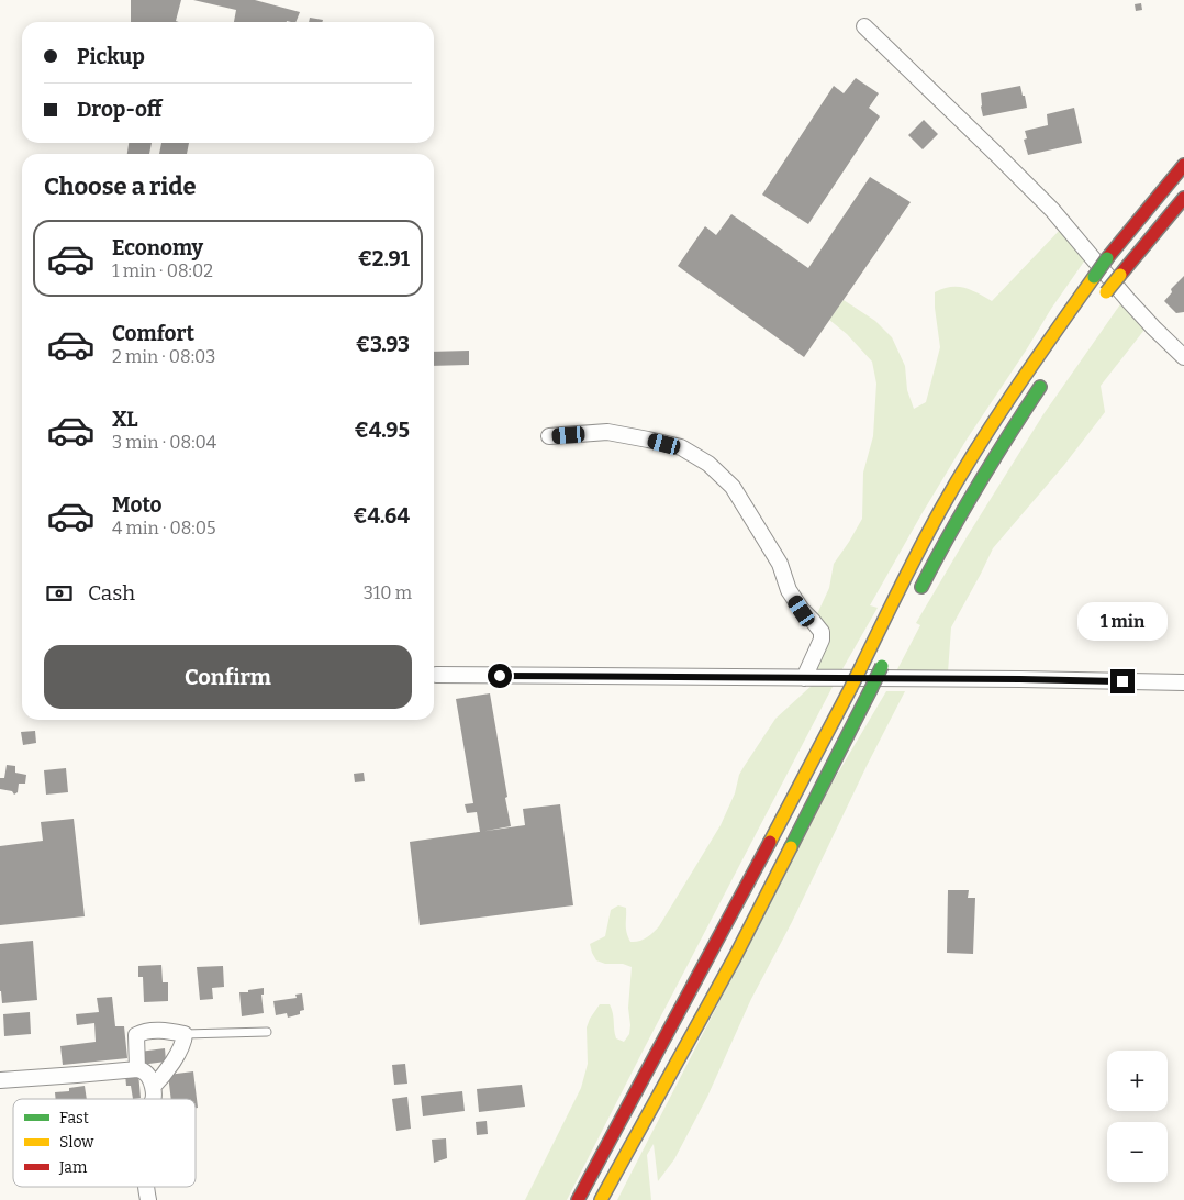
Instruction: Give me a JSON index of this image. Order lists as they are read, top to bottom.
{
  "legend": ["Fast", "Slow", "Jam"],
  "page": {
    "banner": ["Pickup", "Drop-off"],
    "heading": "Choose a ride",
    "list": [
      {
        "name": "Economy",
        "note": "1 min · 08:02",
        "value": "€2.91"
      },
      {
        "name": "Comfort",
        "note": "2 min · 08:03",
        "value": "€3.93"
      },
      {
        "name": "XL",
        "note": "3 min · 08:04",
        "value": "€4.95"
      },
      {
        "name": "Moto",
        "note": "4 min · 08:05",
        "value": "€4.64"
      }
    ],
    "pay": ["Cash", "310 m"],
    "bubble": "1 min",
    "buttons": "Confirm",
    "map_buttons": ["+", "−"]
  }
}
